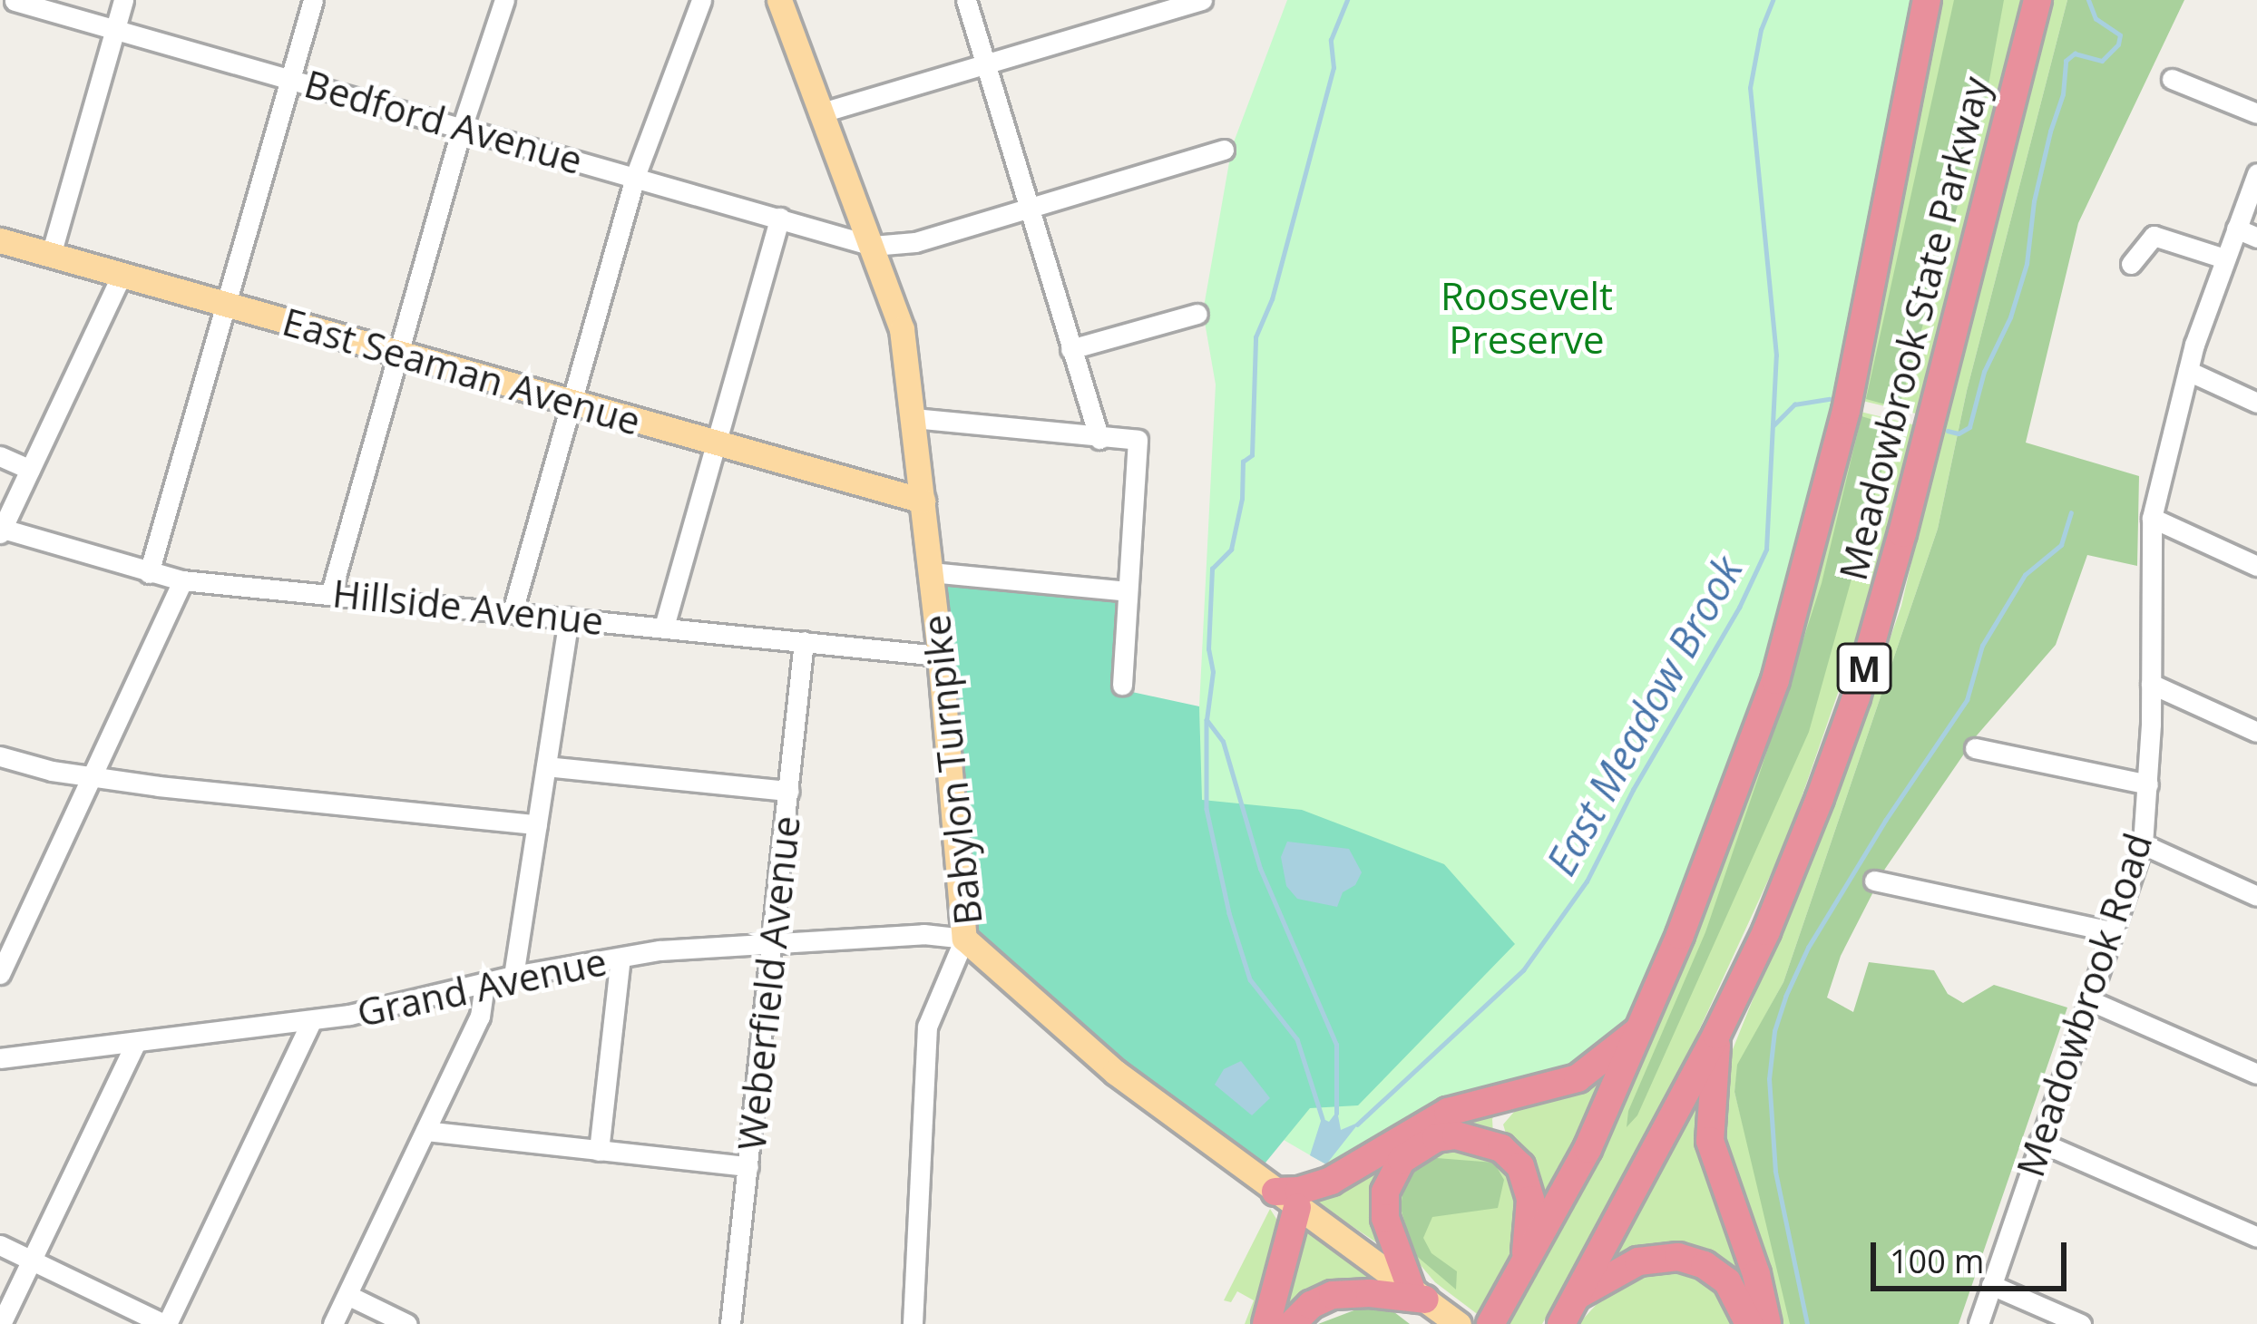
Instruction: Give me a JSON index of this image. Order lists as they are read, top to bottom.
{
  "streets": {
    "highway": ["Meadowbrook State Parkway", "M"],
    "main road": ["East Seaman Avenue", "Babylon Turnpike"],
    "street": [
      "Bedford Avenue",
      "Hillside Avenue",
      "Weberfield Avenue",
      "Grand Avenue",
      "Meadowbrook Road"
    ]
  },
  "crossings": [
    ["Bedford Avenue", "Babylon Turnpike"],
    ["East Seaman Avenue", "Babylon Turnpike"],
    ["Hillside Avenue", "Babylon Turnpike"],
    ["Hillside Avenue", "Weberfield Avenue"],
    ["Babylon Turnpike", "Grand Avenue"],
    ["Weberfield Avenue", "Grand Avenue"]
  ],
  "water": ["East Meadow Brook"],
  "parks": ["Roosevelt Preserve"],
  "scale_bar": "100 m"
}
